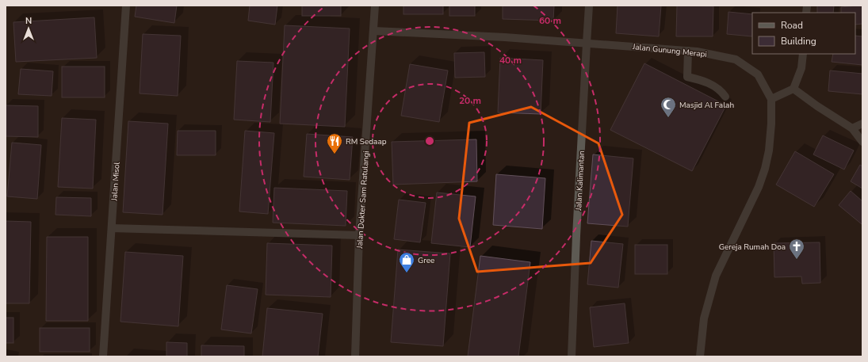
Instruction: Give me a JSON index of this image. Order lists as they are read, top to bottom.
{
  "streets": {
    "street": [
      "Jalan Gunung Merapi",
      "Jalan Kalimantan",
      "Jalan Misol",
      "Jalan Dokter Sam Ratulangi"
    ]
  },
  "crossings": [
    ["Jalan Gunung Merapi", "Jalan Kalimantan"],
    ["Jalan Gunung Merapi", "Jalan Dokter Sam Ratulangi"]
  ],
  "places": {
    "mosque": ["Masjid Al Falah"],
    "restaurant": ["RM Sedaap"],
    "church": ["Gereja Rumah Doa"],
    "shop": ["Gree"]
  },
  "legend": ["Road", "Building"],
  "north": "top",
  "rings": ["60 m", "40 m", "20 m"]
}
